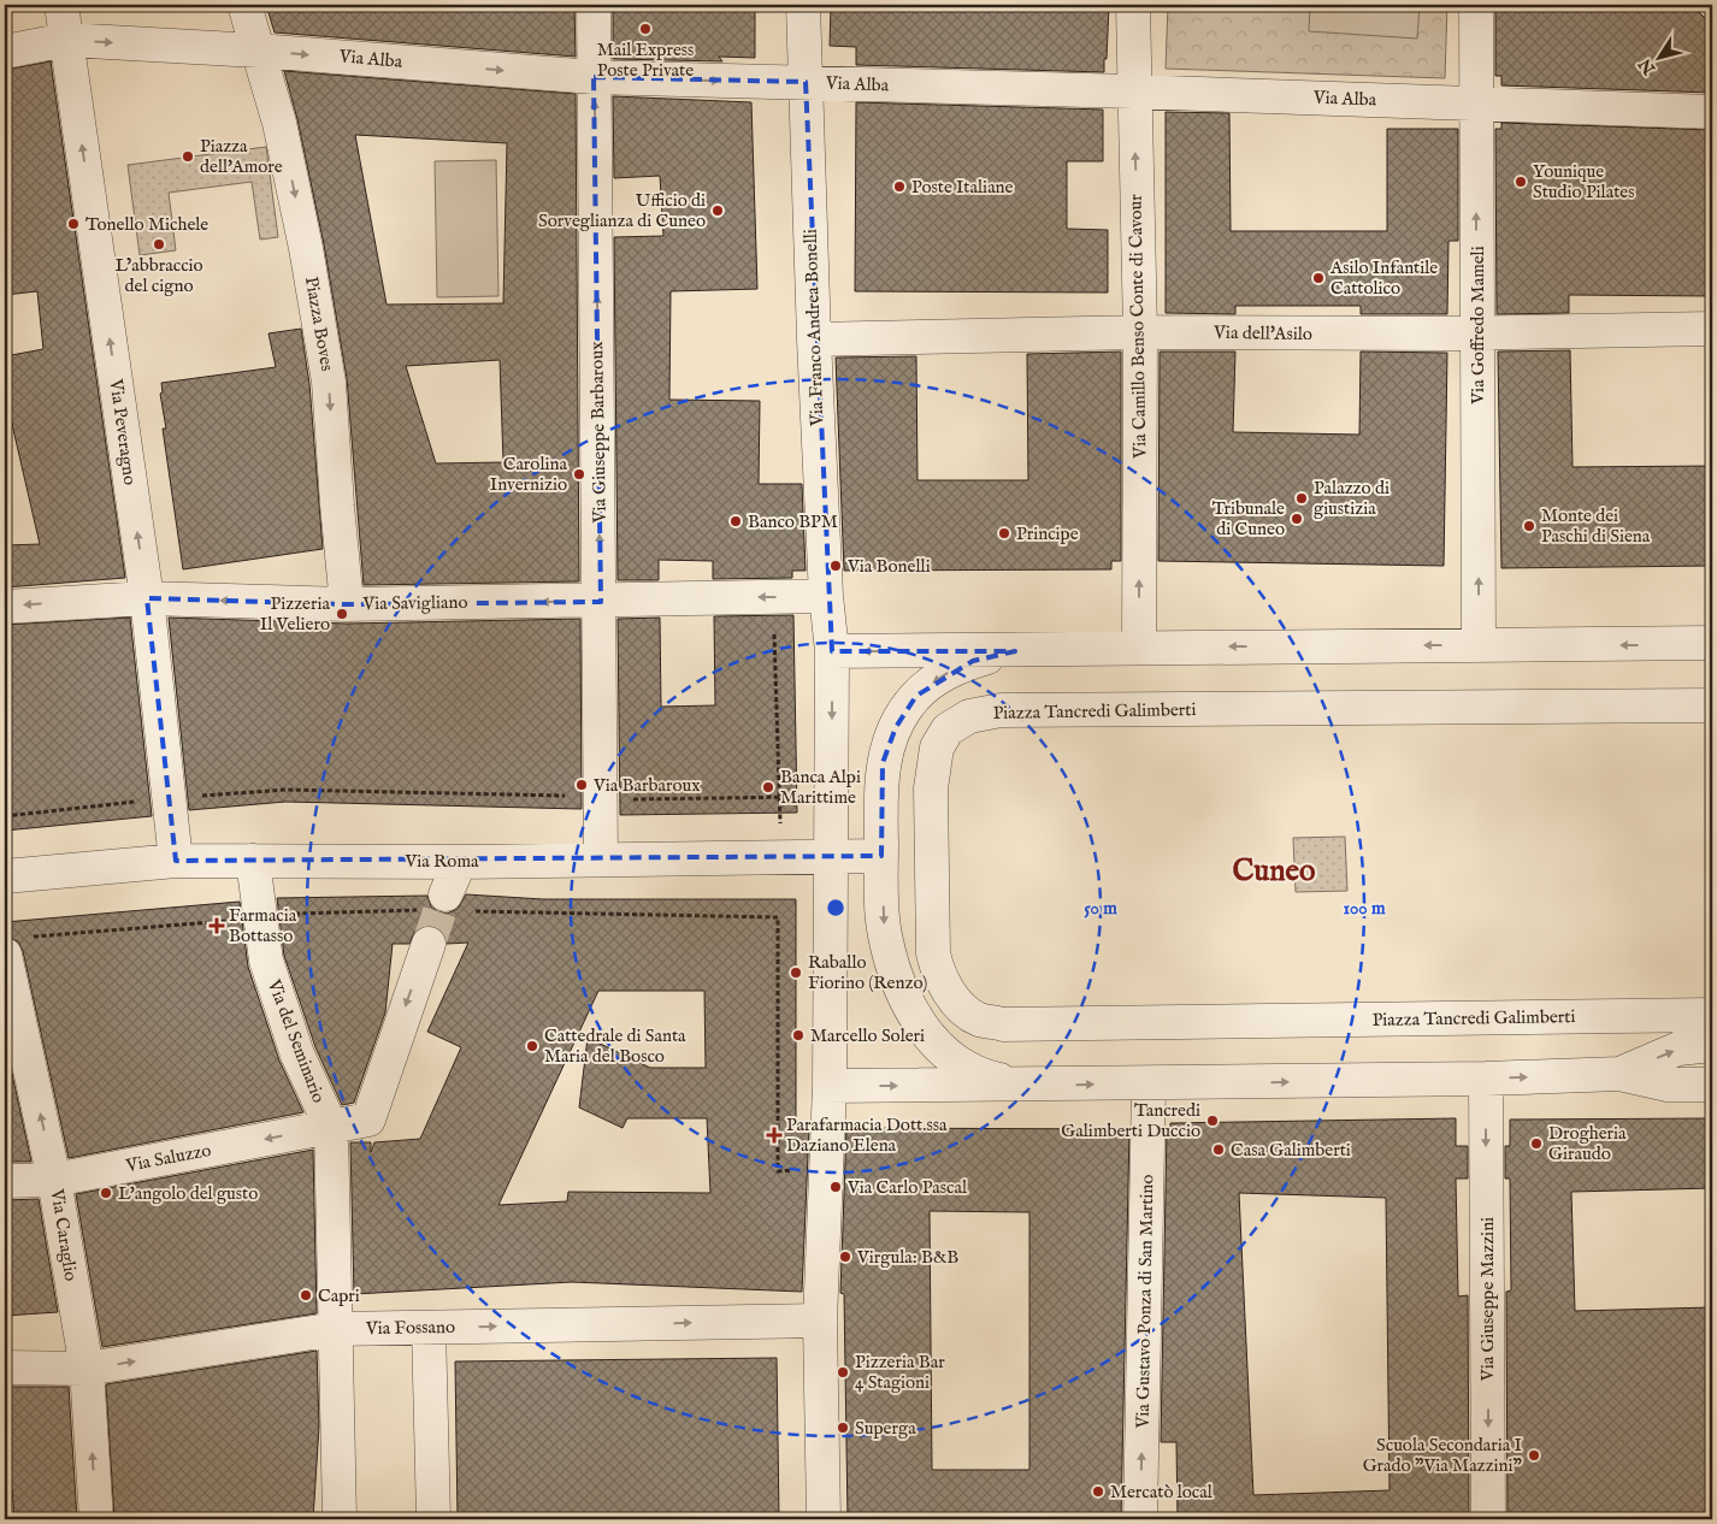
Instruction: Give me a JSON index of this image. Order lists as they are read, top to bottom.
{
  "streets": {
    "street": [
      "Via Alba",
      "Piazza Boves",
      "Via Goffredo Mameli",
      "Via Camillo Benso Conte di Cavour",
      "Via Franco Andrea Bonelli",
      "Via dell'Asilo",
      "Via Peveragno",
      "Via Giuseppe Barbaroux",
      "Via Savigliano",
      "Piazza Tancredi Galimberti",
      "Via Roma",
      "Via del Seminario",
      "Via Saluzzo",
      "Via Caraglio",
      "Via Giuseppe Mazzini",
      "Via Gustavo Ponza di San Martino",
      "Via Fossano"
    ]
  },
  "crossings": [
    ["Via Alba", "Piazza Boves"],
    ["Via Alba", "Via Goffredo Mameli"],
    ["Via Alba", "Via Camillo Benso Conte di Cavour"],
    ["Via Alba", "Via Franco Andrea Bonelli"],
    ["Via Alba", "Via Peveragno"],
    ["Via Alba", "Via Giuseppe Barbaroux"],
    ["Piazza Boves", "Via Savigliano"],
    ["Via Goffredo Mameli", "Via dell'Asilo"],
    ["Via Camillo Benso Conte di Cavour", "Via dell'Asilo"],
    ["Via Franco Andrea Bonelli", "Via dell'Asilo"],
    ["Via Franco Andrea Bonelli", "Via Savigliano"],
    ["Via Peveragno", "Via Savigliano"],
    ["Via Peveragno", "Via Roma"],
    ["Via Giuseppe Barbaroux", "Via Savigliano"],
    ["Via Giuseppe Barbaroux", "Via Roma"],
    ["Via Roma", "Via del Seminario"],
    ["Via del Seminario", "Via Saluzzo"],
    ["Via del Seminario", "Via Fossano"],
    ["Via Saluzzo", "Via Caraglio"],
    ["Via Caraglio", "Via Fossano"]
  ],
  "one_way": [
    "Via Alba",
    "Piazza Boves",
    "Via Goffredo Mameli",
    "Via Camillo Benso Conte di Cavour",
    "Via Peveragno",
    "Via Giuseppe Barbaroux",
    "Via Savigliano",
    "Via Saluzzo",
    "Via Caraglio",
    "Via Giuseppe Mazzini",
    "Via Gustavo Ponza di San Martino",
    "Via Fossano"
  ],
  "districts": ["Cuneo"],
  "places": {
    "other": [
      "Mail Express Poste Private",
      "Piazza dell'Amore",
      "Younique Studio Pilates",
      "Poste Italiane",
      "Ufficio di Sorveglianza di Cuneo",
      "Tonello Michele",
      "L’abbraccio del cigno",
      "Asilo Infantile Cattolico",
      "Carolina Invernizio",
      "Palazzo di giustizia",
      "Tribunale di Cuneo",
      "Banco BPM",
      "Monte dei Paschi di Siena",
      "Principe",
      "Via Bonelli",
      "Pizzeria Il Veliero",
      "Via Barbaroux",
      "Banca Alpi Marittime",
      "Raballo Fiorino (Renzo)",
      "Marcello Soleri",
      "Cattedrale di Santa Maria del Bosco",
      "Tancredi Galimberti Duccio",
      "Drogheria Giraudo",
      "Casa Galimberti",
      "Via Carlo Pascal",
      "L'angolo del gusto",
      "Virgula: B&B",
      "Capri",
      "Pizzeria Bar 4 Stagioni",
      "Superga",
      "Scuola Secondaria I Grado \"Via Mazzini\"",
      "Mercatò local"
    ],
    "health": ["Farmacia Bottasso", "Parafarmacia Dott.ssa Daziano Elena"]
  },
  "north": "bottom left",
  "rings": ["50 m", "100 m"]
}
